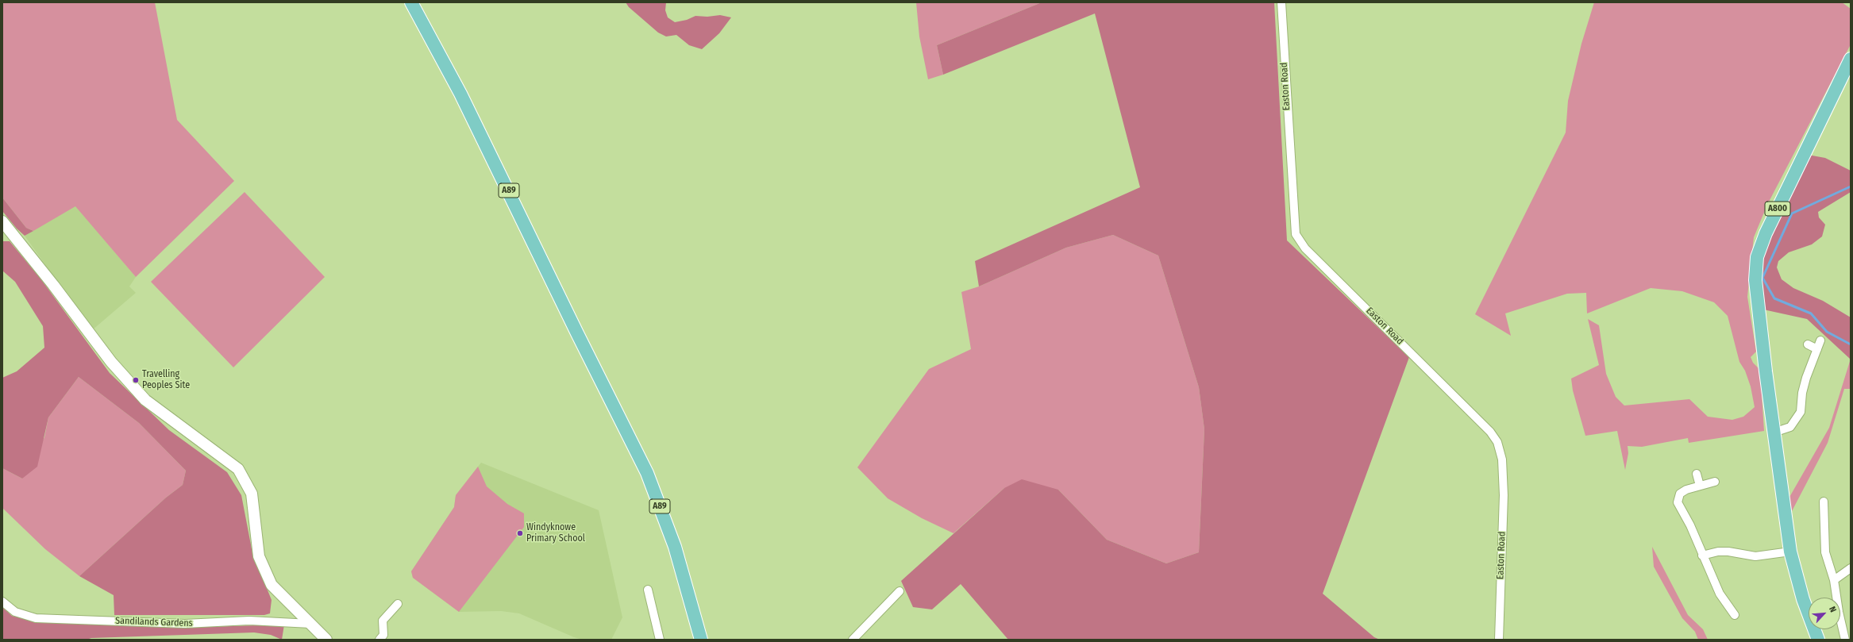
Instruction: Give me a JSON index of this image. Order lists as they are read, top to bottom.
{
  "streets": {
    "main road": ["A89", "A800"],
    "street": ["Easton Road", "Sandilands Gardens"]
  },
  "places": ["Travelling Peoples Site", "Windyknowe Primary School"],
  "north": "top right"
}
